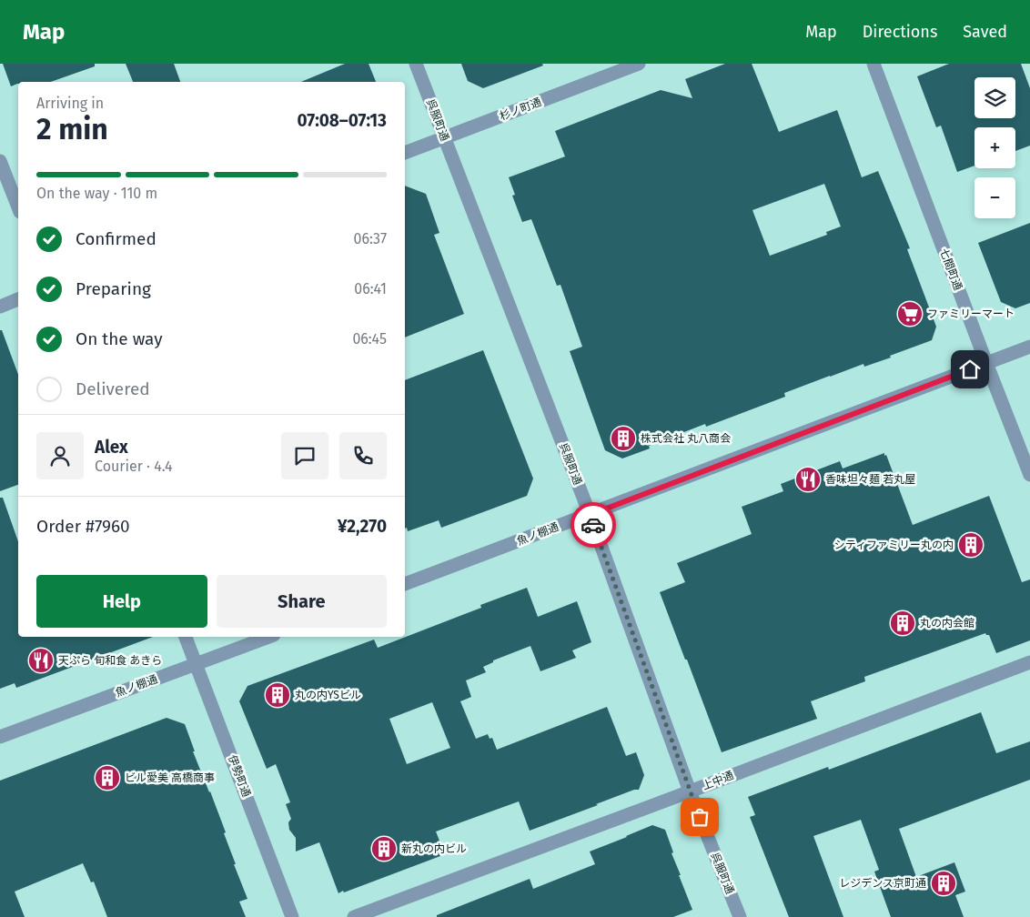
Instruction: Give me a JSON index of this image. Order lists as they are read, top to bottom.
{
  "streets": {
    "street": [
      "杉ノ町通",
      "呉服町通",
      "七間町通",
      "魚ノ棚通",
      "伊勢町通",
      "上中通"
    ]
  },
  "crossings": [
    ["杉ノ町通", "呉服町通"],
    ["呉服町通", "魚ノ棚通"],
    ["呉服町通", "上中通"],
    ["七間町通", "魚ノ棚通"],
    ["魚ノ棚通", "伊勢町通"]
  ],
  "places": {
    "supermarket": ["ファミリーマート"],
    "building": [
      "株式会社 丸八商会",
      "シティファミリー丸の内",
      "丸の内会館",
      "丸の内YSビル",
      "ビル愛美 高橋商事",
      "新丸の内ビル",
      "レジデンス京町通"
    ],
    "restaurant": ["香味坦々麺 若丸屋", "天ぷら 旬和食 あきら"]
  },
  "page": {
    "header": "Map",
    "nav": ["Map", "Directions", "Saved"],
    "map_buttons": ["+", "−"],
    "heading": ["2 min", "Arriving in", "07:08–07:13"],
    "panel": [
      "Alex",
      "Courier · 4.4",
      "Order #7960",
      "¥2,270"
    ],
    "bar": "On the way · 110 m",
    "list": [
      ["Confirmed", "06:37"],
      ["Preparing", "06:41"],
      ["On the way", "06:45"],
      "Delivered"
    ],
    "buttons": ["Help", "Share"]
  }
}
